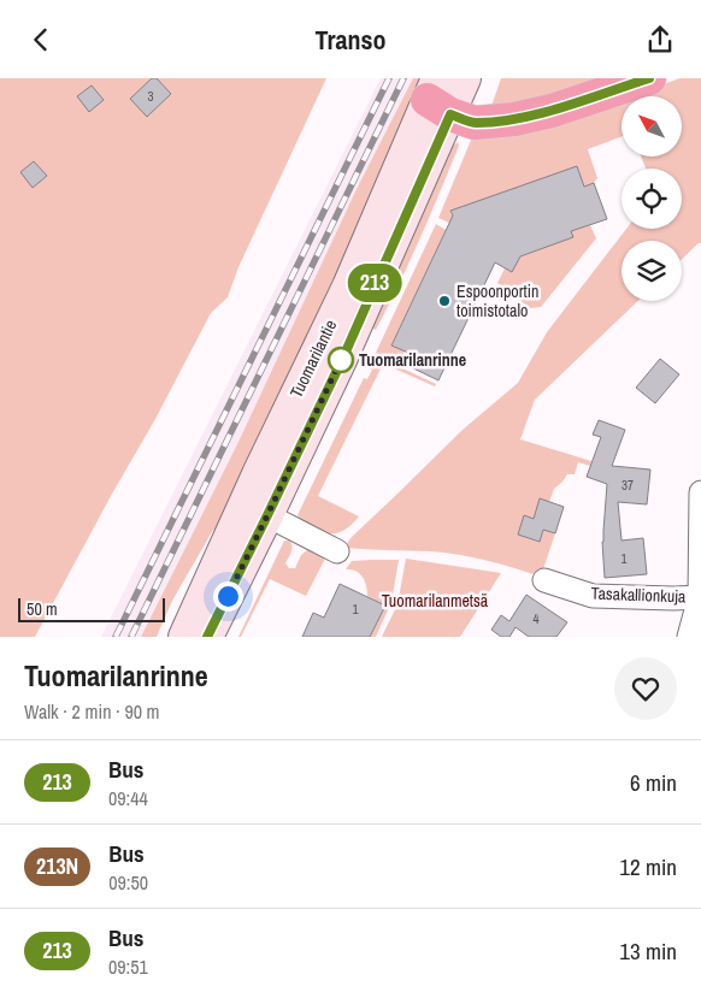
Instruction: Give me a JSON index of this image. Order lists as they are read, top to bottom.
{
  "streets": {
    "main road": ["Tuomarilantie"],
    "street": ["Tasakallionkuja"]
  },
  "parks": ["Tuomarilanmetsä"],
  "places": ["Espoonportin toimistotalo", "Tuomarilanrinne"],
  "lines": ["bus line 213"],
  "house_numbers": [
    "3",
    "37",
    "1",
    "1",
    "4"
  ],
  "scale_bar": "50 m",
  "north": "top left",
  "page": {
    "header": "Transo",
    "on_map": "213",
    "scale": "50 m",
    "heading": ["Tuomarilanrinne", "Walk · 2 min · 90 m"],
    "list": [
      {
        "mark": "213",
        "name": "Bus",
        "note": "09:44",
        "value": "6 min"
      },
      {
        "mark": "213N",
        "name": "Bus",
        "note": "09:50",
        "value": "12 min"
      },
      {
        "mark": "213",
        "name": "Bus",
        "note": "09:51",
        "value": "13 min"
      }
    ]
  }
}
